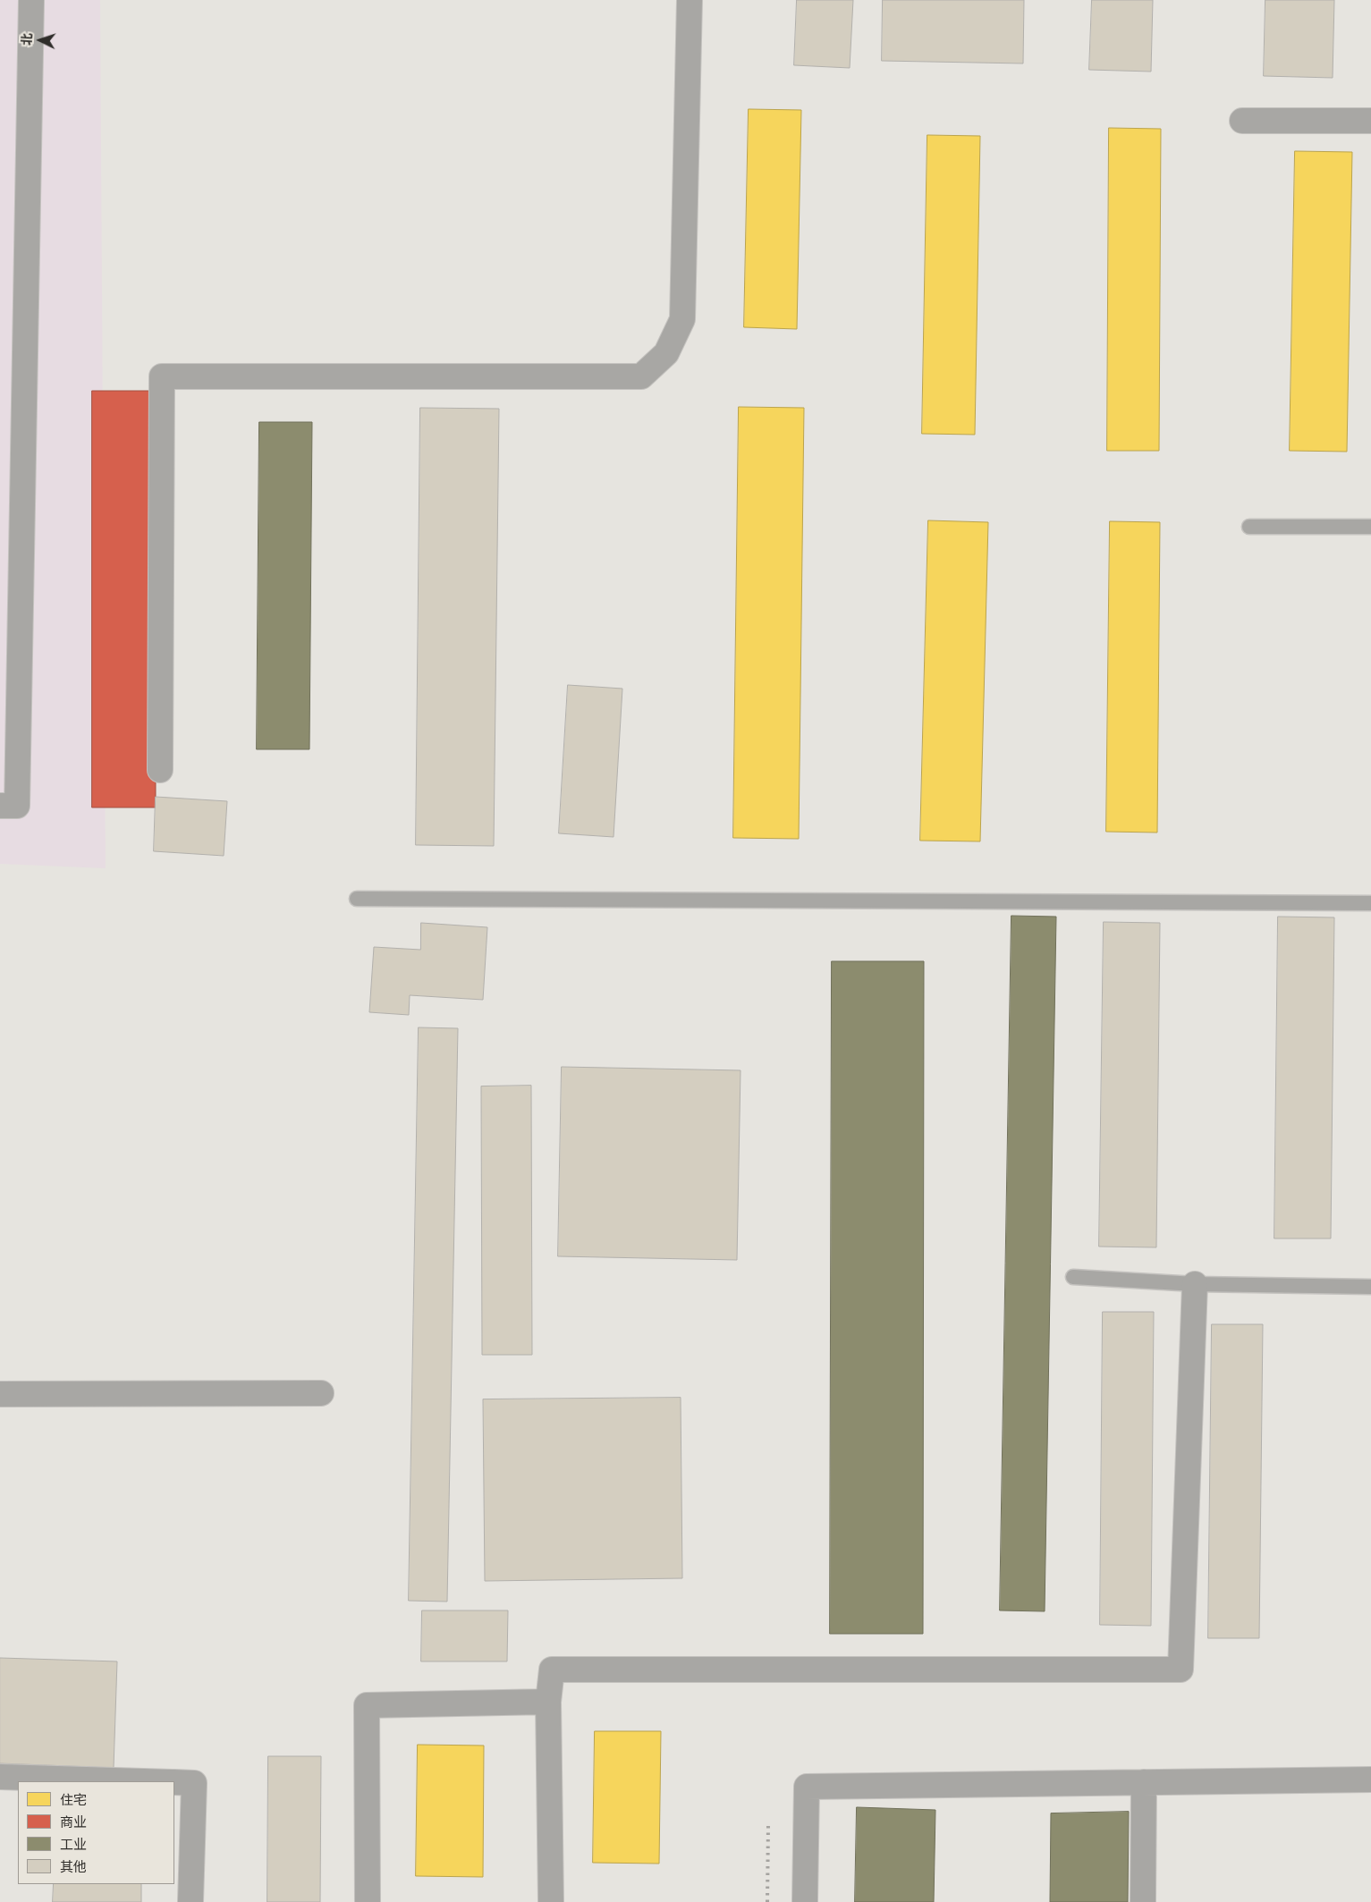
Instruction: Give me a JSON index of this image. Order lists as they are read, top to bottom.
{
  "legend": [
    "住宅",
    "商业",
    "工业",
    "其他"
  ],
  "north": "left"
}
